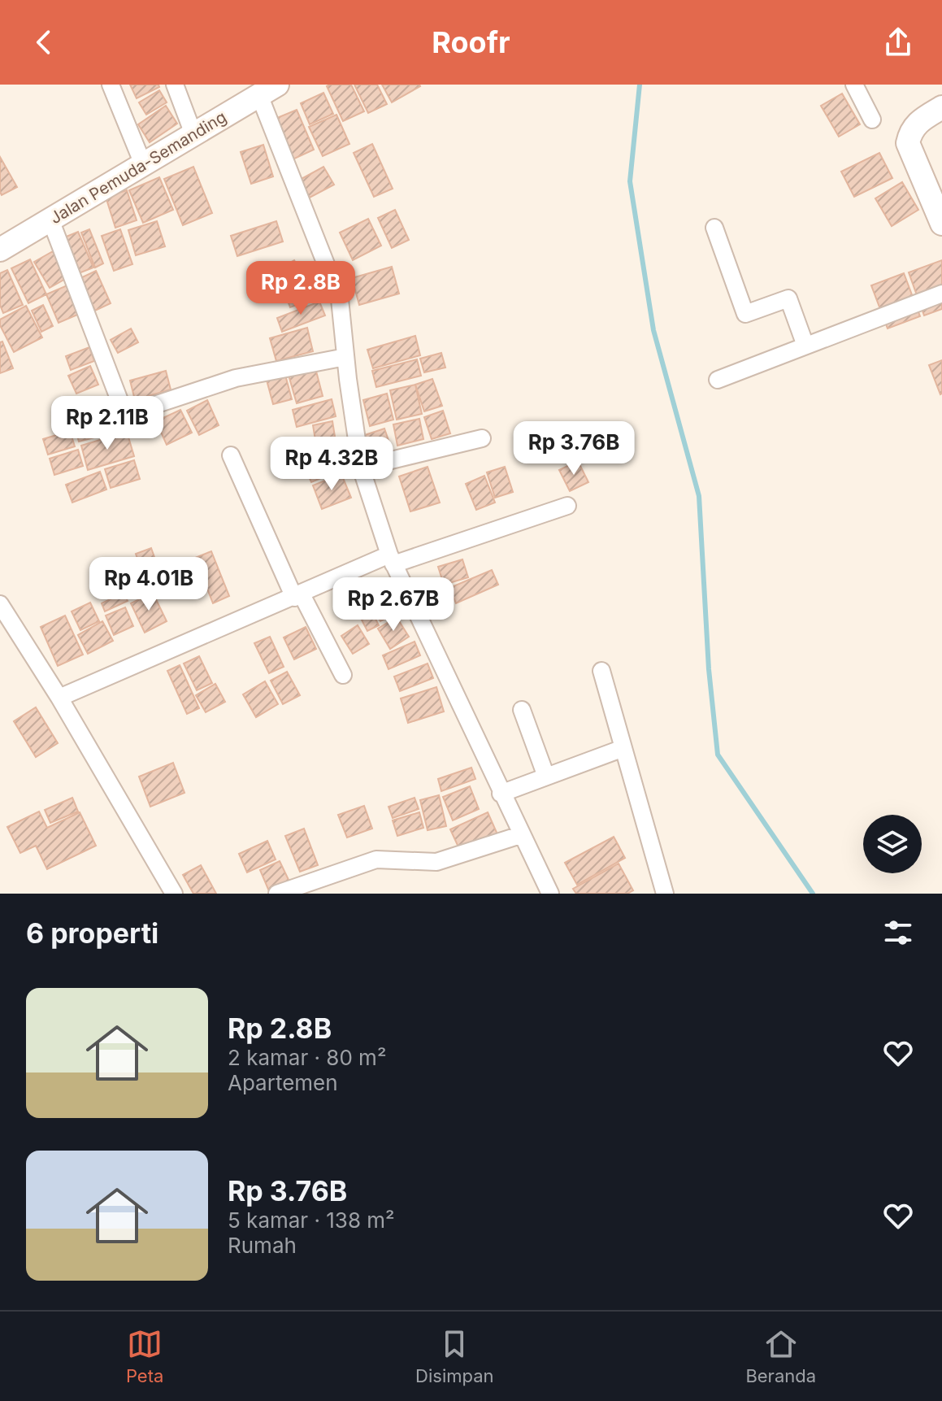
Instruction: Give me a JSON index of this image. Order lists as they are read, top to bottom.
{
  "streets": {
    "main road": ["Jalan Pemuda-Semanding"]
  },
  "page": {
    "header": "Roofr",
    "price": [
      "Rp 2.8B",
      "Rp 2.11B",
      "Rp 3.76B",
      "Rp 4.32B",
      "Rp 4.01B",
      "Rp 2.67B"
    ],
    "heading": "6 properti",
    "list": [
      {
        "name": "Rp 2.8B",
        "note": "2 kamar · 80 m² · Apartemen"
      },
      {
        "name": "Rp 3.76B",
        "note": "5 kamar · 138 m² · Rumah"
      }
    ],
    "tabs": ["Peta", "Disimpan", "Beranda"]
  }
}
